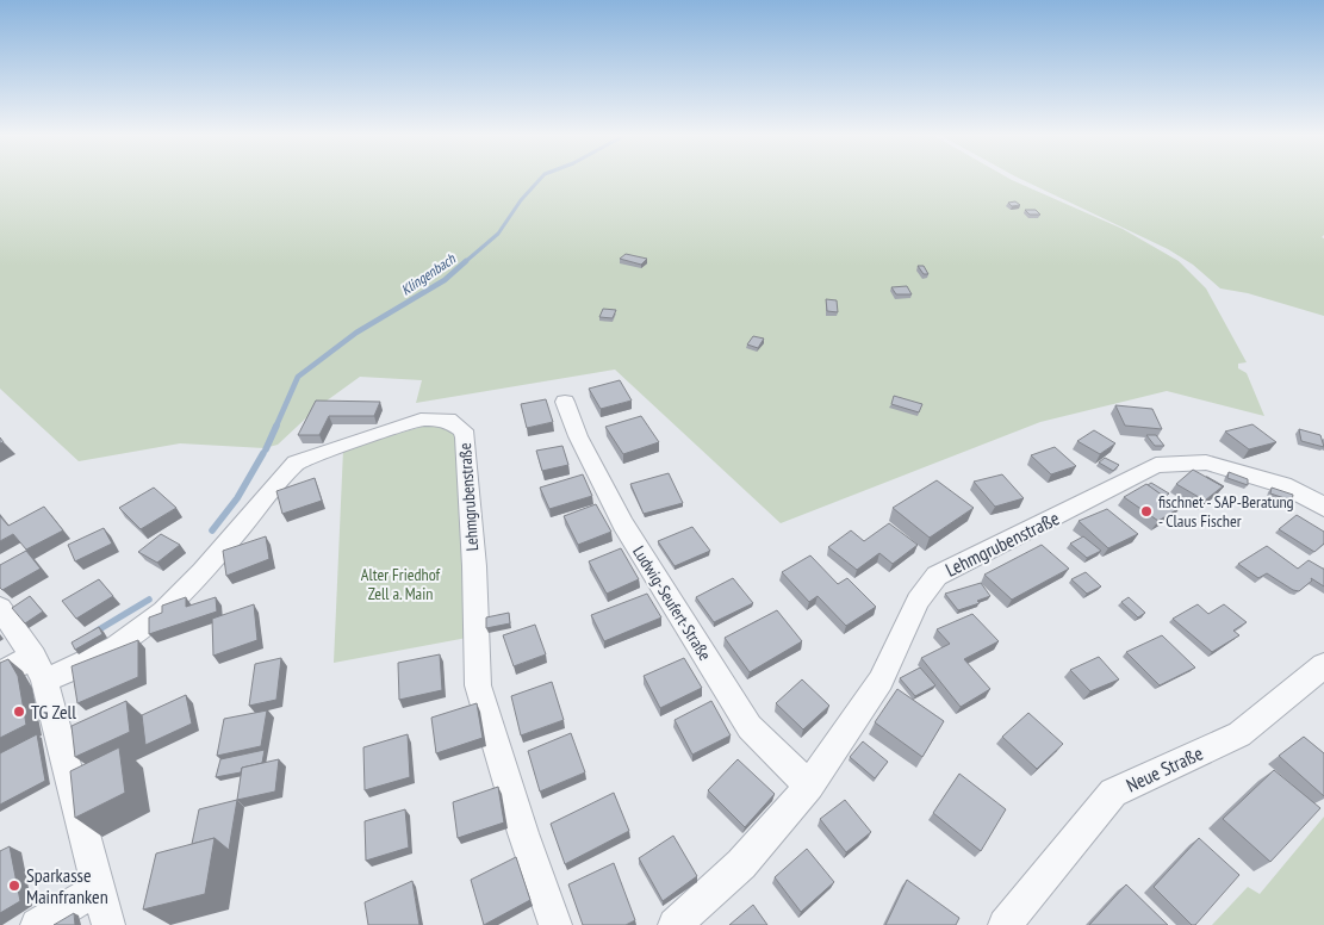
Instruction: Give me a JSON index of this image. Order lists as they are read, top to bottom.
{
  "streets": {
    "street": ["Lehmgrubenstraße", "Ludwig-Seufert-Straße", "Neue Straße"]
  },
  "crossings": [
    ["Lehmgrubenstraße", "Ludwig-Seufert-Straße"]
  ],
  "water": ["Klingenbach"],
  "parks": ["Alter Friedhof Zell a. Main"],
  "places": ["fischnet - SAP-Beratung - Claus Fischer", "TG Zell", "Sparkasse Mainfranken"]
}
